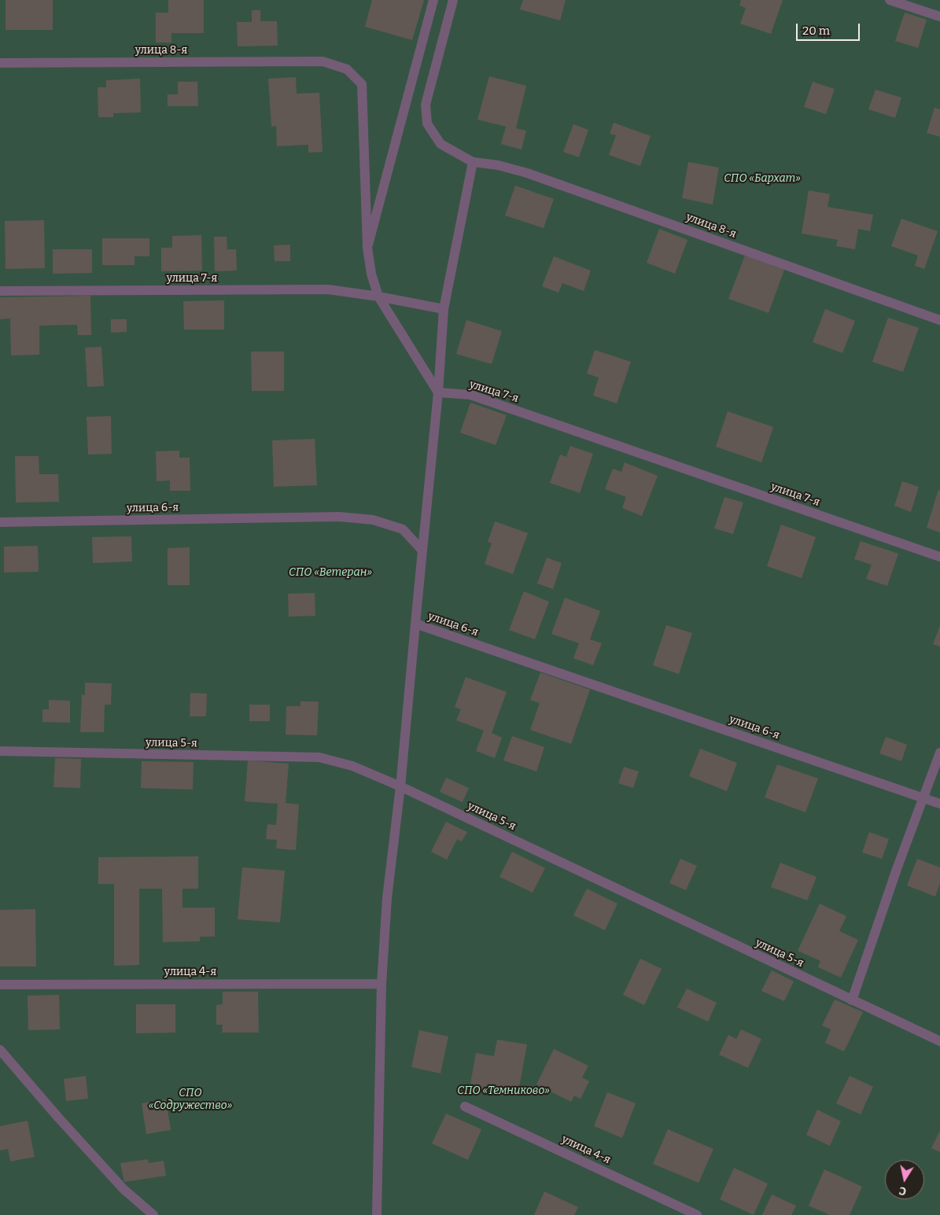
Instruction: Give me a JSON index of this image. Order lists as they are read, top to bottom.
{
  "streets": {
    "street": [
      "улица 8-я",
      "улица 7-я",
      "улица 6-я",
      "улица 5-я",
      "улица 4-я"
    ]
  },
  "crossings": [
    ["улица 8-я", "улица 7-я"]
  ],
  "parks": [
    "СПО «Бархат»",
    "СПО «Ветеран»",
    "СПО «Темниково»",
    "СПО «Содружество»"
  ],
  "scale_bar": "20 m",
  "north": "bottom"
}
